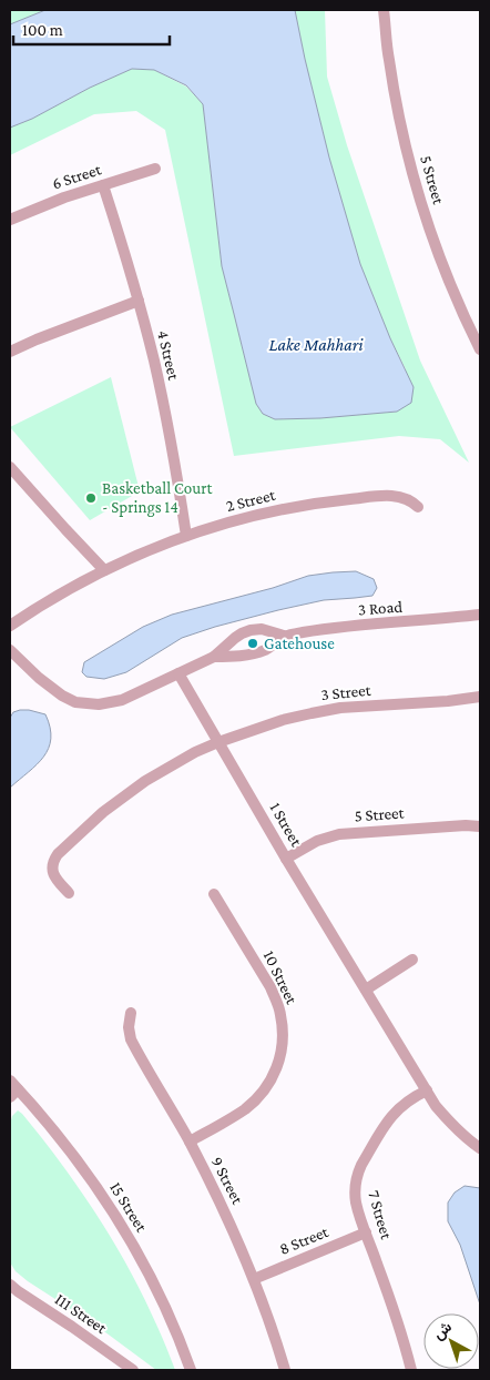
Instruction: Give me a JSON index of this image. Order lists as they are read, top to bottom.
{
  "streets": {
    "street": [
      "6 Street",
      "5 Street",
      "4 Street",
      "2 Street",
      "3 Road",
      "3 Street",
      "1 Street",
      "10 Street",
      "9 Street",
      "I5 Street",
      "7 Street",
      "8 Street",
      "I11 Street"
    ]
  },
  "crossings": [
    ["6 Street", "4 Street"],
    ["5 Street", "1 Street"],
    ["4 Street", "2 Street"],
    ["3 Road", "1 Street"],
    ["3 Street", "1 Street"],
    ["1 Street", "7 Street"],
    ["10 Street", "9 Street"],
    ["9 Street", "8 Street"],
    ["7 Street", "8 Street"]
  ],
  "water": ["Lake Mahhari"],
  "places": ["Basketball Court - Springs 14", "Gatehouse"],
  "scale_bar": "100 m",
  "north": "top left"
}
